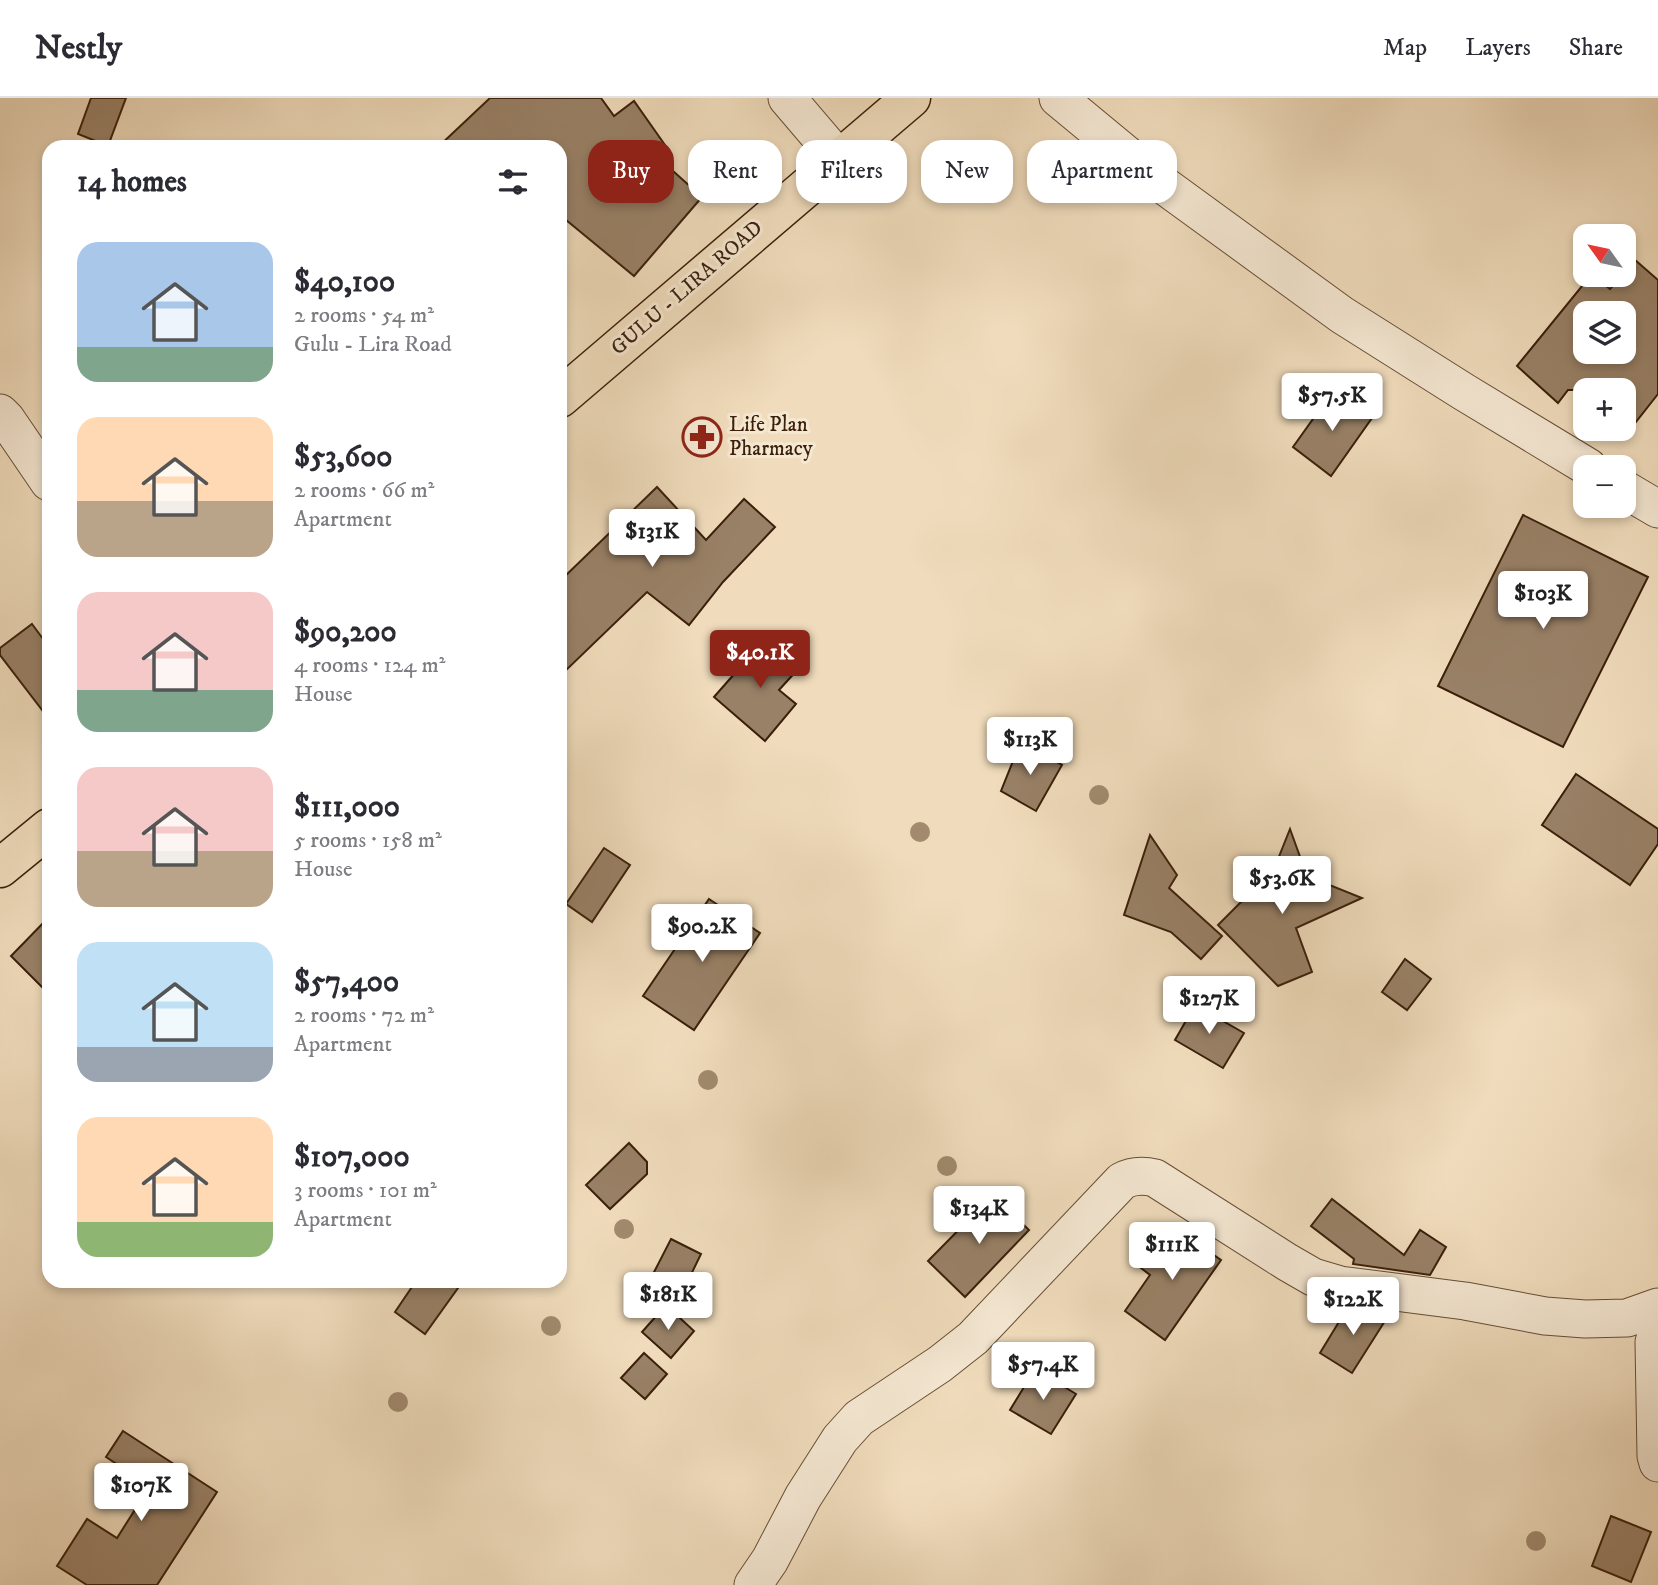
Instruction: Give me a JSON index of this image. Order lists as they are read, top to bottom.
{
  "streets": {
    "main road": ["GULU - LIRA ROAD"]
  },
  "places": {
    "pharmacy": ["Life Plan Pharmacy"]
  },
  "north": "top left",
  "page": {
    "header": "Nestly",
    "nav": ["Map", "Layers", "Share"],
    "chip": [
      "Buy",
      "Rent",
      "Filters",
      "New",
      "Apartment"
    ],
    "heading": "14 homes",
    "map_buttons": ["+", "−"],
    "list": [
      {
        "name": "$40,100",
        "note": "2 rooms · 54 m² · Gulu - Lira Road"
      },
      {
        "name": "$53,600",
        "note": "2 rooms · 66 m² · Apartment"
      },
      {
        "name": "$90,200",
        "note": "4 rooms · 124 m² · House"
      },
      {
        "name": "$111,000",
        "note": "5 rooms · 158 m² · House"
      },
      {
        "name": "$57,400",
        "note": "2 rooms · 72 m² · Apartment"
      },
      {
        "name": "$107,000",
        "note": "3 rooms · 101 m² · Apartment"
      }
    ],
    "price": [
      "$57.5K",
      "$131K",
      "$103K",
      "$40.1K",
      "$113K",
      "$53.6K",
      "$90.2K",
      "$127K",
      "$134K",
      "$111K",
      "$181K",
      "$122K",
      "$57.4K",
      "$107K"
    ]
  }
}
